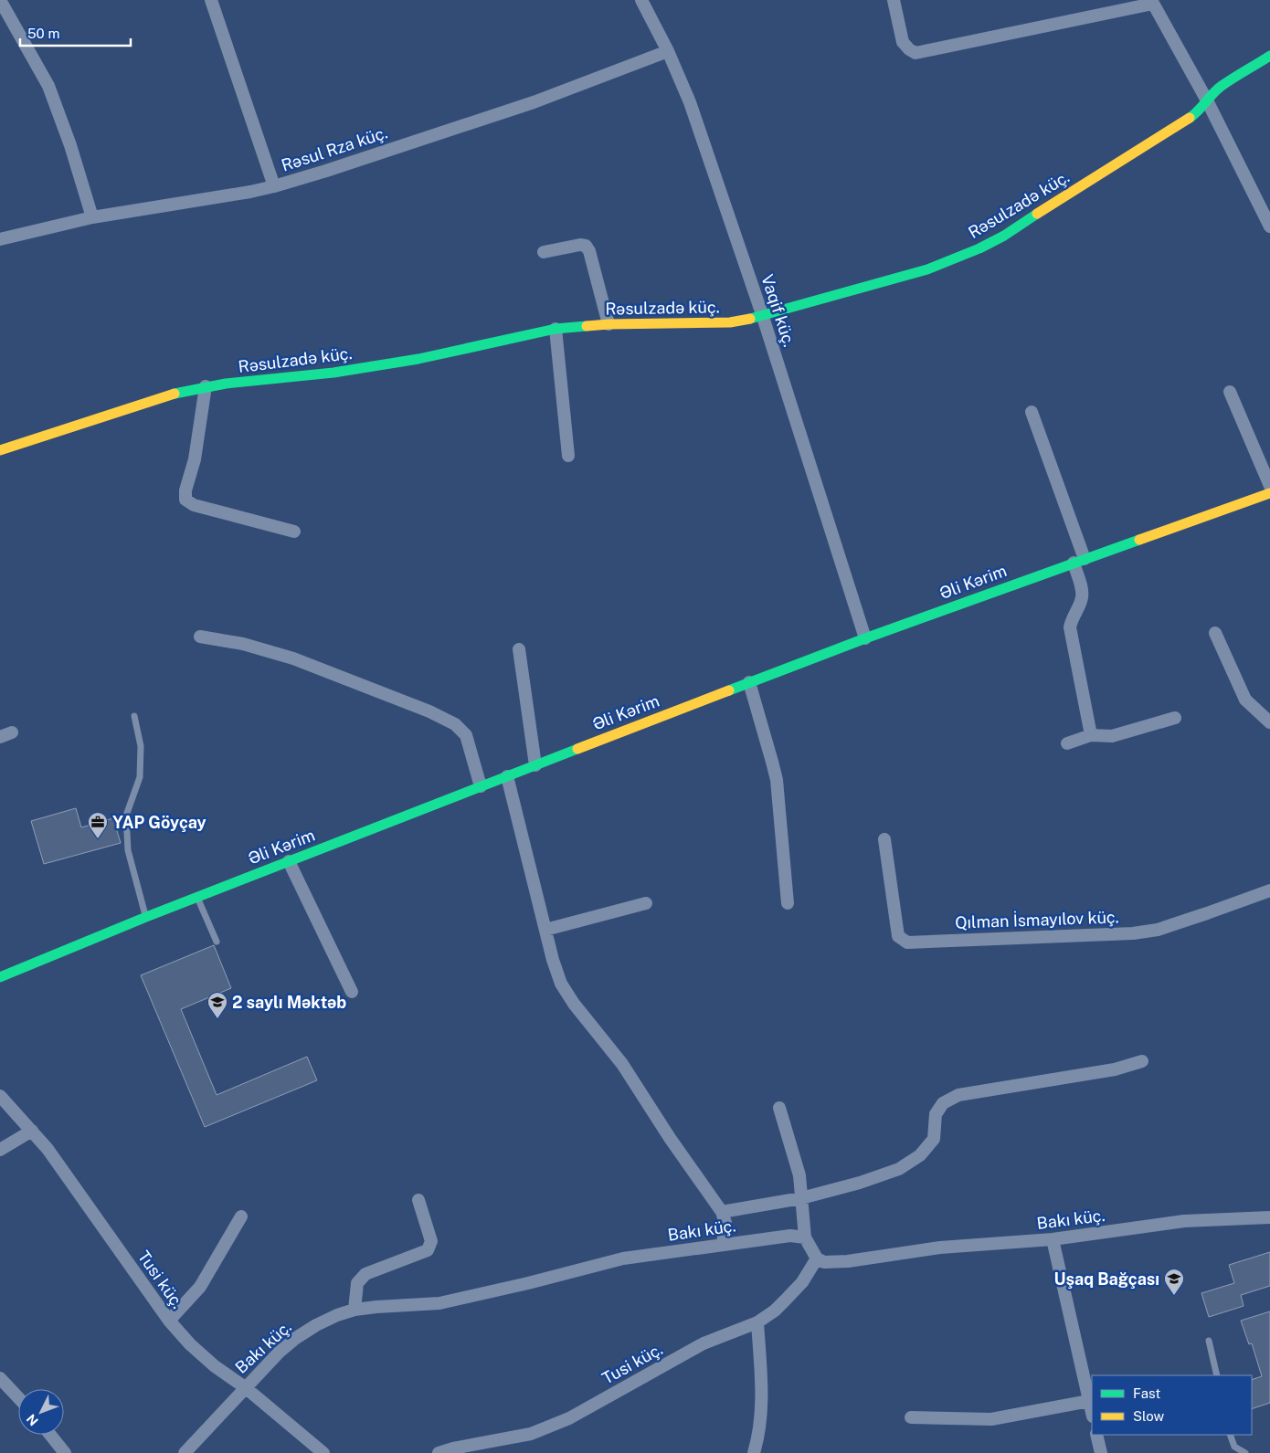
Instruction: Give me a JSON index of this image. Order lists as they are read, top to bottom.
{
  "streets": {
    "street": [
      "Rəsul Rza küç.",
      "Rəsulzadə küç.",
      "Vaqif küç.",
      "Əli Kərim",
      "Qılman İsmayılov küç.",
      "Bakı küç.",
      "Tusi küç."
    ]
  },
  "crossings": [
    ["Rəsul Rza küç.", "Vaqif küç."],
    ["Rəsulzadə küç.", "Vaqif küç."],
    ["Vaqif küç.", "Əli Kərim"],
    ["Bakı küç.", "Tusi küç."]
  ],
  "places": {
    "office": ["YAP Göyçay"],
    "school or university": ["2 saylı Məktəb", "Uşaq Bağçası"]
  },
  "legend": ["Fast", "Slow"],
  "scale_bar": "50 m",
  "north": "bottom left"
}
